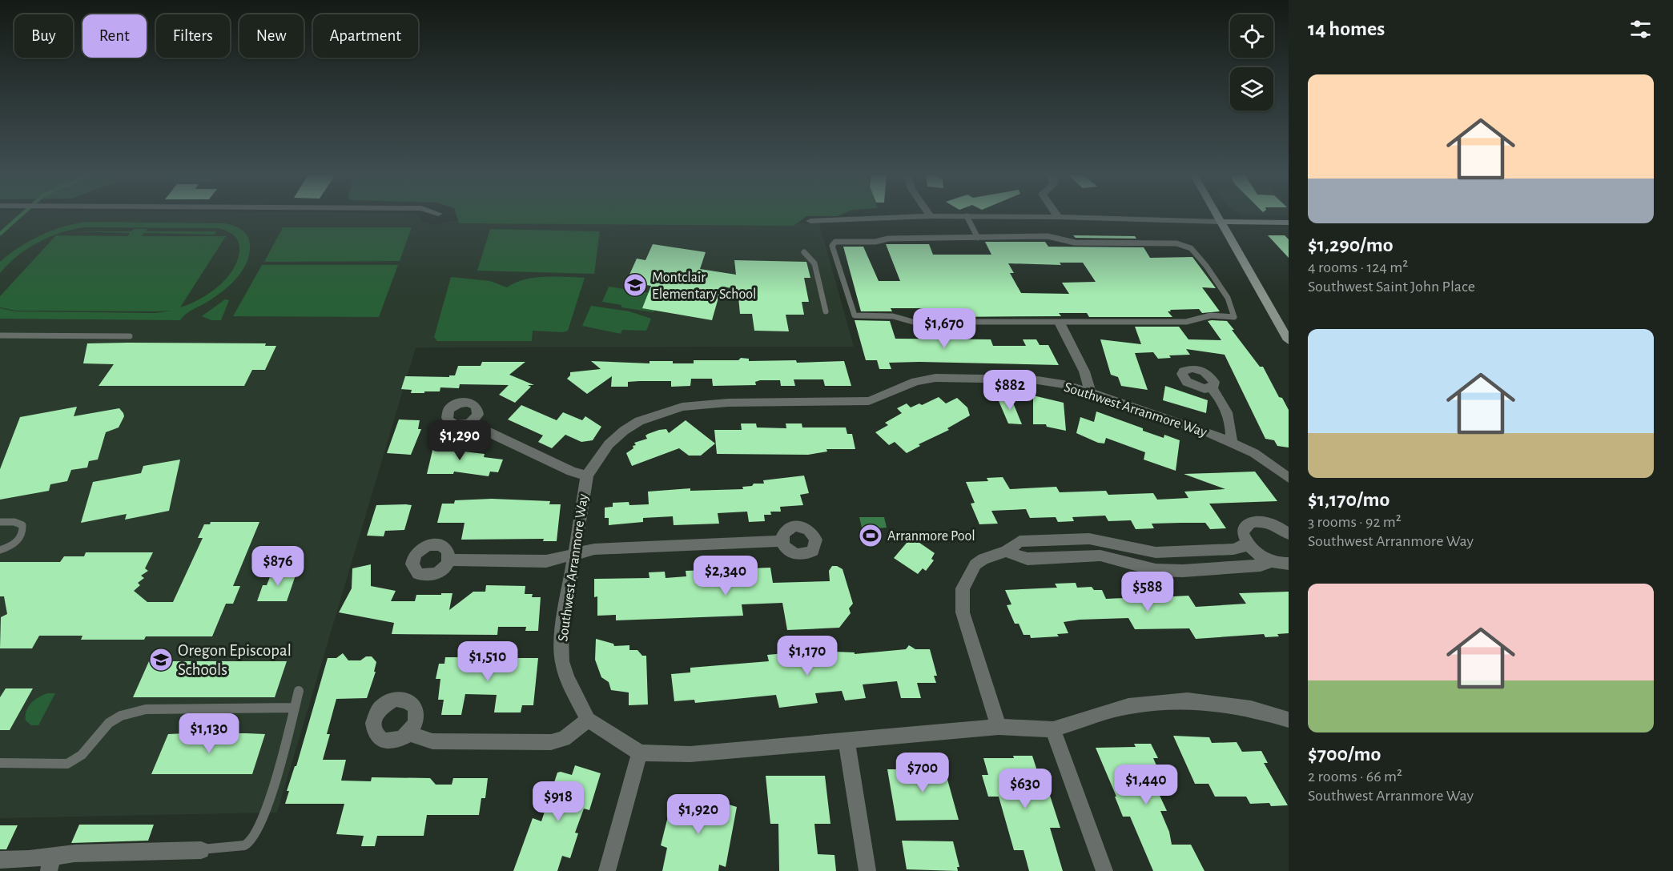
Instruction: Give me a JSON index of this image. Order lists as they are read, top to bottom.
{
  "streets": {
    "street": ["Southwest Arranmore Way"]
  },
  "places": {
    "school or university": ["Montclair Elementary School", "Oregon Episcopal Schools"],
    "sports": ["Arranmore Pool"]
  },
  "page": {
    "heading": "14 homes",
    "chip": [
      "Buy",
      "Rent",
      "Filters",
      "New",
      "Apartment"
    ],
    "list": [
      {
        "name": "$1,290/mo",
        "note": "4 rooms · 124 m² · Southwest Saint John Place"
      },
      {
        "name": "$1,170/mo",
        "note": "3 rooms · 92 m² · Southwest Arranmore Way"
      },
      {
        "name": "$700/mo",
        "note": "2 rooms · 66 m² · Southwest Arranmore Way"
      }
    ],
    "price": [
      "$1,670",
      "$882",
      "$1,290",
      "$876",
      "$2,340",
      "$588",
      "$1,170",
      "$1,510",
      "$1,130",
      "$700",
      "$1,440",
      "$630",
      "$918",
      "$1,920"
    ]
  }
}
